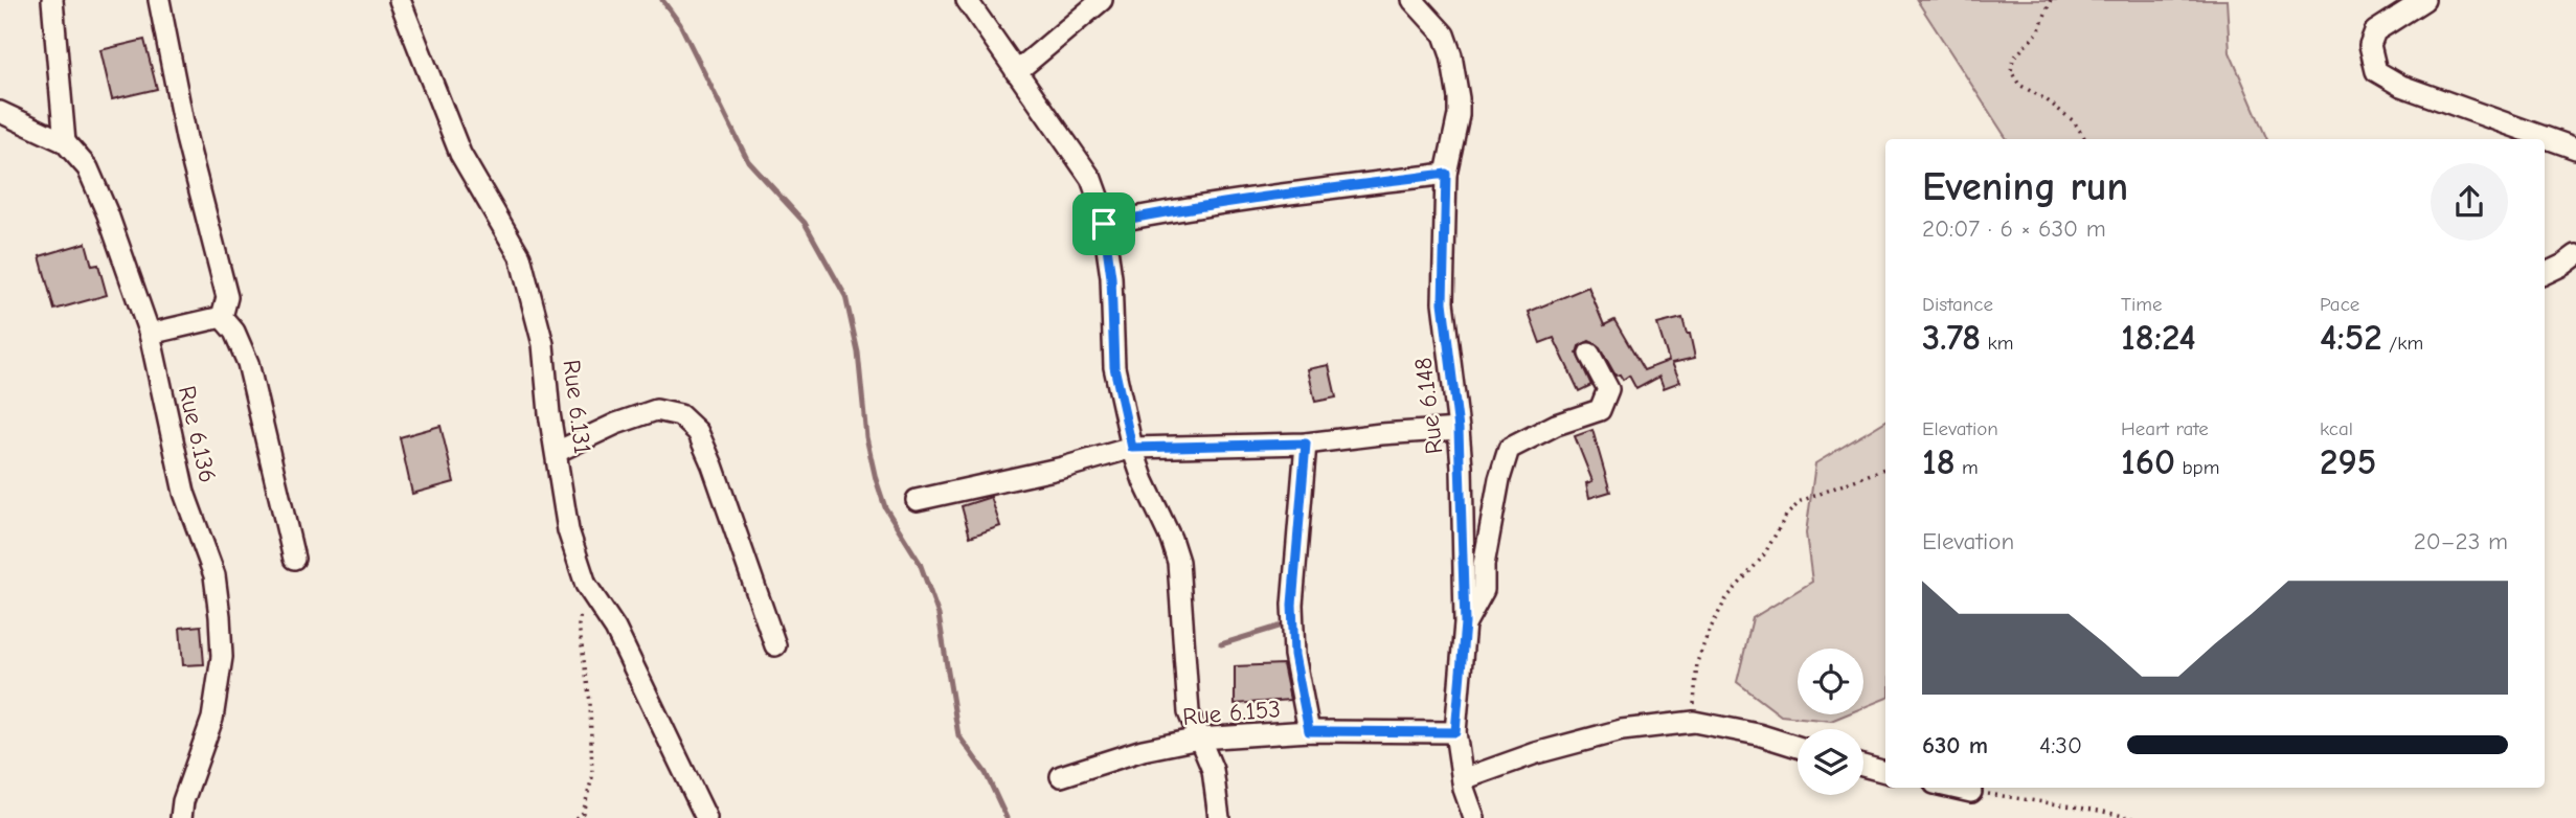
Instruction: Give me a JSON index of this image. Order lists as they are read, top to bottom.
{
  "streets": {
    "street": [
      "Rue 6.148",
      "Rue 6.131",
      "Rue 6.136",
      "Rue 6.153"
    ]
  },
  "crossings": [
    ["Rue 6.148", "Rue 6.153"]
  ],
  "page": {
    "heading": ["Evening run", "20:07 · 6 × 630 m"],
    "stats": [
      ["Distance", "3.78 km"],
      ["Time", "18:24"],
      ["Pace", "4:52 /km"],
      ["Elevation", "18 m"],
      ["Heart rate", "160 bpm"],
      ["kcal", "295"]
    ],
    "chart": ["Elevation", "20–23 m"],
    "list": [
      {
        "name": "630 m",
        "note": "4:30"
      }
    ]
  }
}
